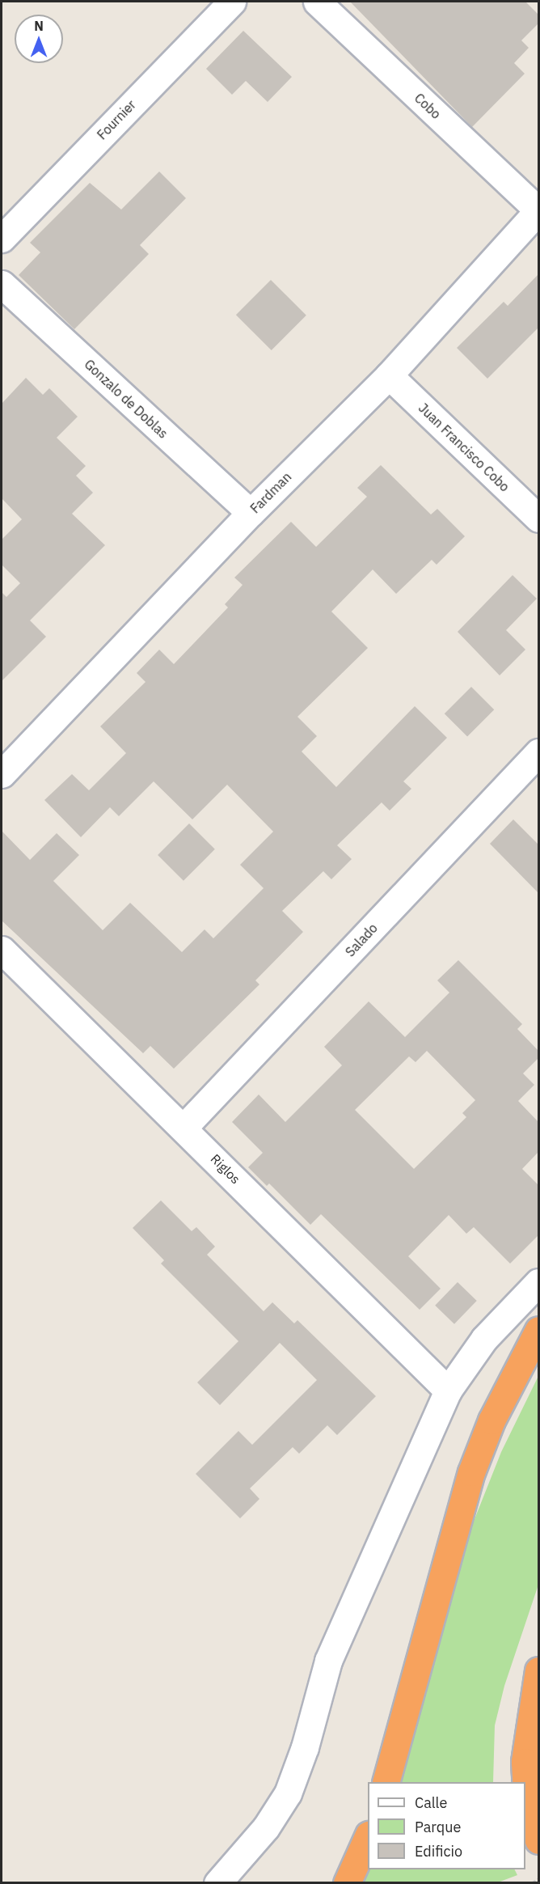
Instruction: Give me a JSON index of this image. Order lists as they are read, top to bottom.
{
  "streets": {
    "street": [
      "Cobo",
      "Fournier",
      "Gonzalo de Doblas",
      "Juan Francisco Cobo",
      "Fardman",
      "Salado",
      "Riglos"
    ]
  },
  "crossings": [
    ["Cobo", "Fardman"],
    ["Gonzalo de Doblas", "Fardman"],
    ["Juan Francisco Cobo", "Fardman"],
    ["Salado", "Riglos"]
  ],
  "legend": ["Calle", "Parque", "Edificio"],
  "north": "top"
}
